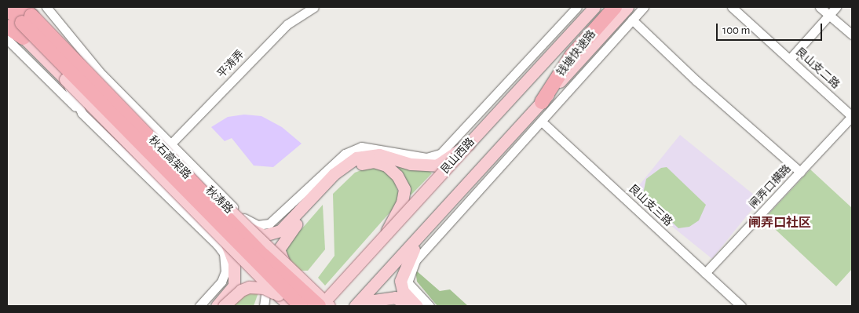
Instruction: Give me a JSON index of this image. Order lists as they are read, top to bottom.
{
  "streets": {
    "highway": ["钱塘快速路", "秋石高架路"],
    "main road": ["艮山西路", "秋涛路"],
    "street": [
      "平涛弄",
      "艮山支二路",
      "闸弄口横路",
      "艮山支三路"
    ]
  },
  "crossings": [
    ["艮山支二路", "闸弄口横路"],
    ["艮山西路", "秋石高架路"],
    ["闸弄口横路", "艮山支三路"]
  ],
  "districts": ["闸弄口社区"],
  "scale_bar": "100 m"
}
